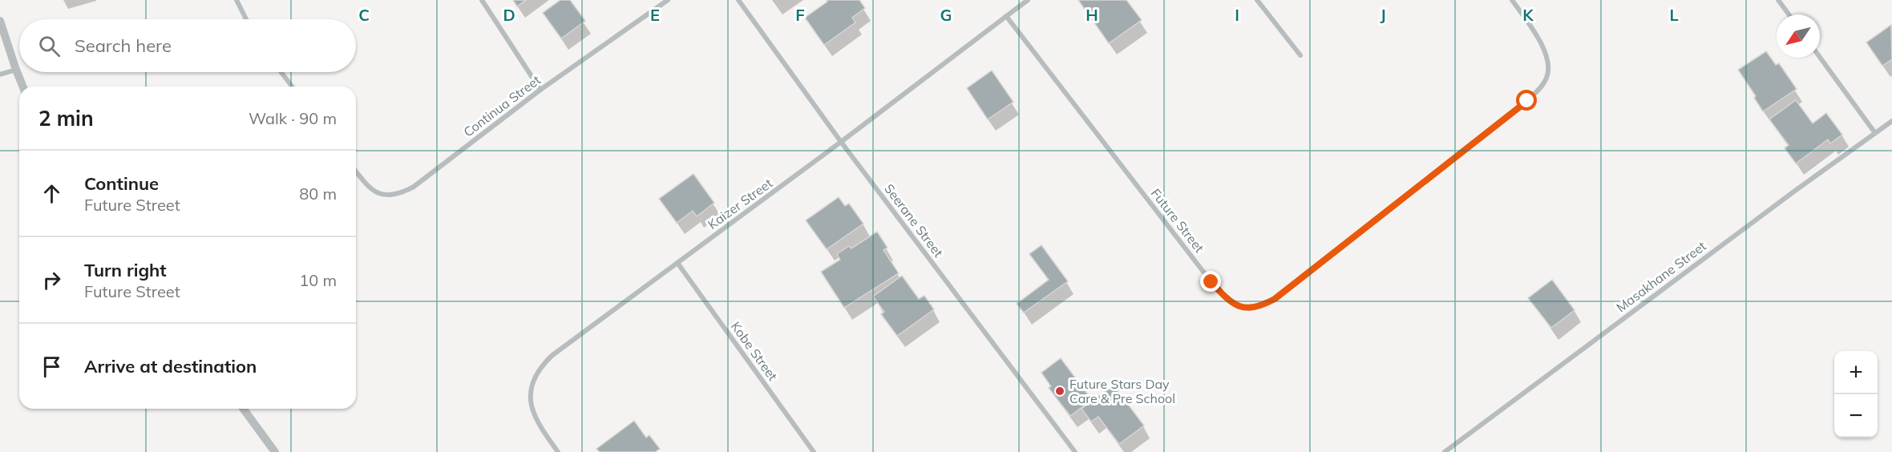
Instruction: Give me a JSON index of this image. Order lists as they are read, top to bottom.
{
  "streets": {
    "street": [
      "Continua Street",
      "Kaizer Street",
      "Seerane Street",
      "Future Street",
      "Masakhane Street",
      "Kobe Street"
    ]
  },
  "crossings": [
    ["Kaizer Street", "Seerane Street"],
    ["Kaizer Street", "Future Street"],
    ["Kaizer Street", "Kobe Street"]
  ],
  "places": ["Future Stars Day Care & Pre School"],
  "north": "bottom left",
  "page": {
    "search": "Search here",
    "heading": ["2 min", "Walk · 90 m"],
    "list": [
      ["Continue", "Future Street", "80 m"],
      ["Turn right", "Future Street", "10 m"],
      "Arrive at destination"
    ],
    "map_buttons": ["+", "−"]
  },
  "grid": {
    "columns": [
      "C",
      "D",
      "E",
      "F",
      "G",
      "H",
      "I",
      "J",
      "K",
      "L"
    ]
  }
}
